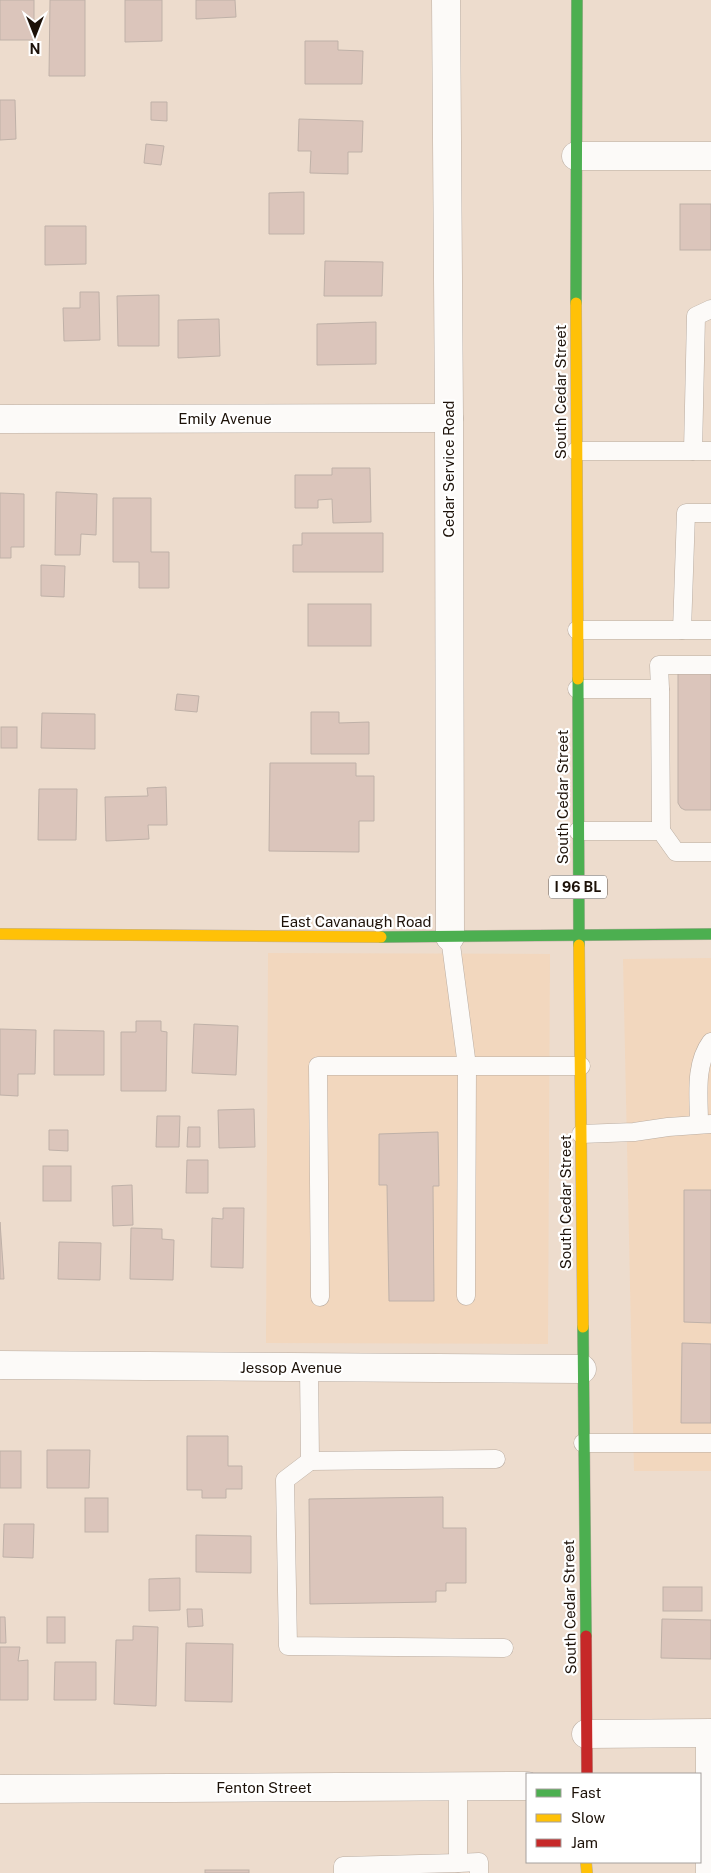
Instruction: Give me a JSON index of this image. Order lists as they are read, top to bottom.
{
  "streets": {
    "main road": ["South Cedar Street", "I 96 BL", "East Cavanaugh Road"],
    "street": [
      "Emily Avenue",
      "Cedar Service Road",
      "Jessop Avenue",
      "Fenton Street"
    ]
  },
  "crossings": [
    ["South Cedar Street", "East Cavanaugh Road"],
    ["South Cedar Street", "Jessop Avenue"],
    ["Emily Avenue", "Cedar Service Road"],
    ["Cedar Service Road", "East Cavanaugh Road"]
  ],
  "legend": ["Fast", "Slow", "Jam"],
  "north": "bottom"
}
